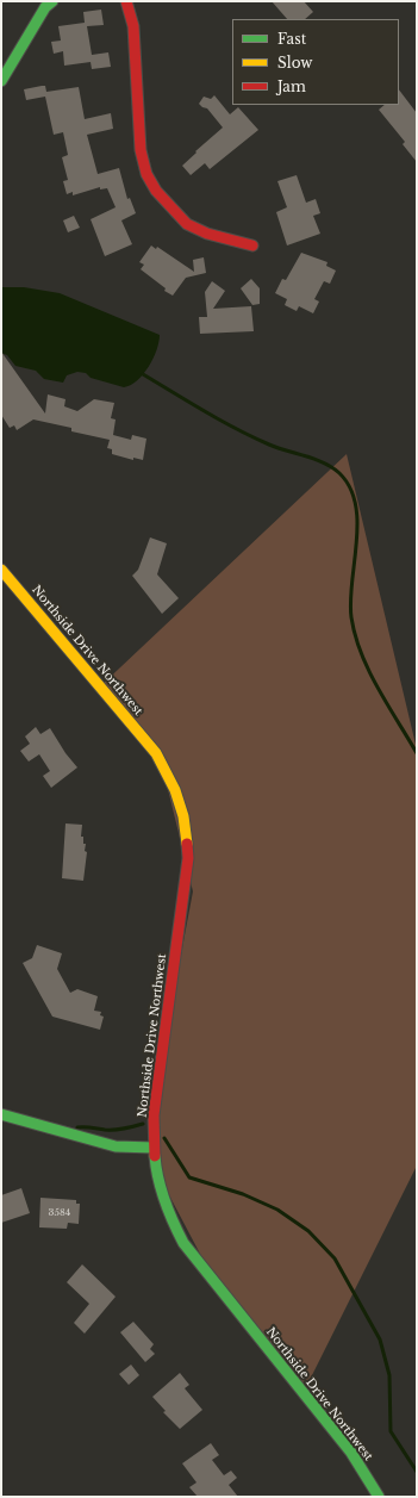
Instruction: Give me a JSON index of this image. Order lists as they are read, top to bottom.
{
  "streets": {
    "street": ["Northside Drive Northwest"]
  },
  "house_numbers": ["3584"],
  "legend": ["Fast", "Slow", "Jam"]
}
